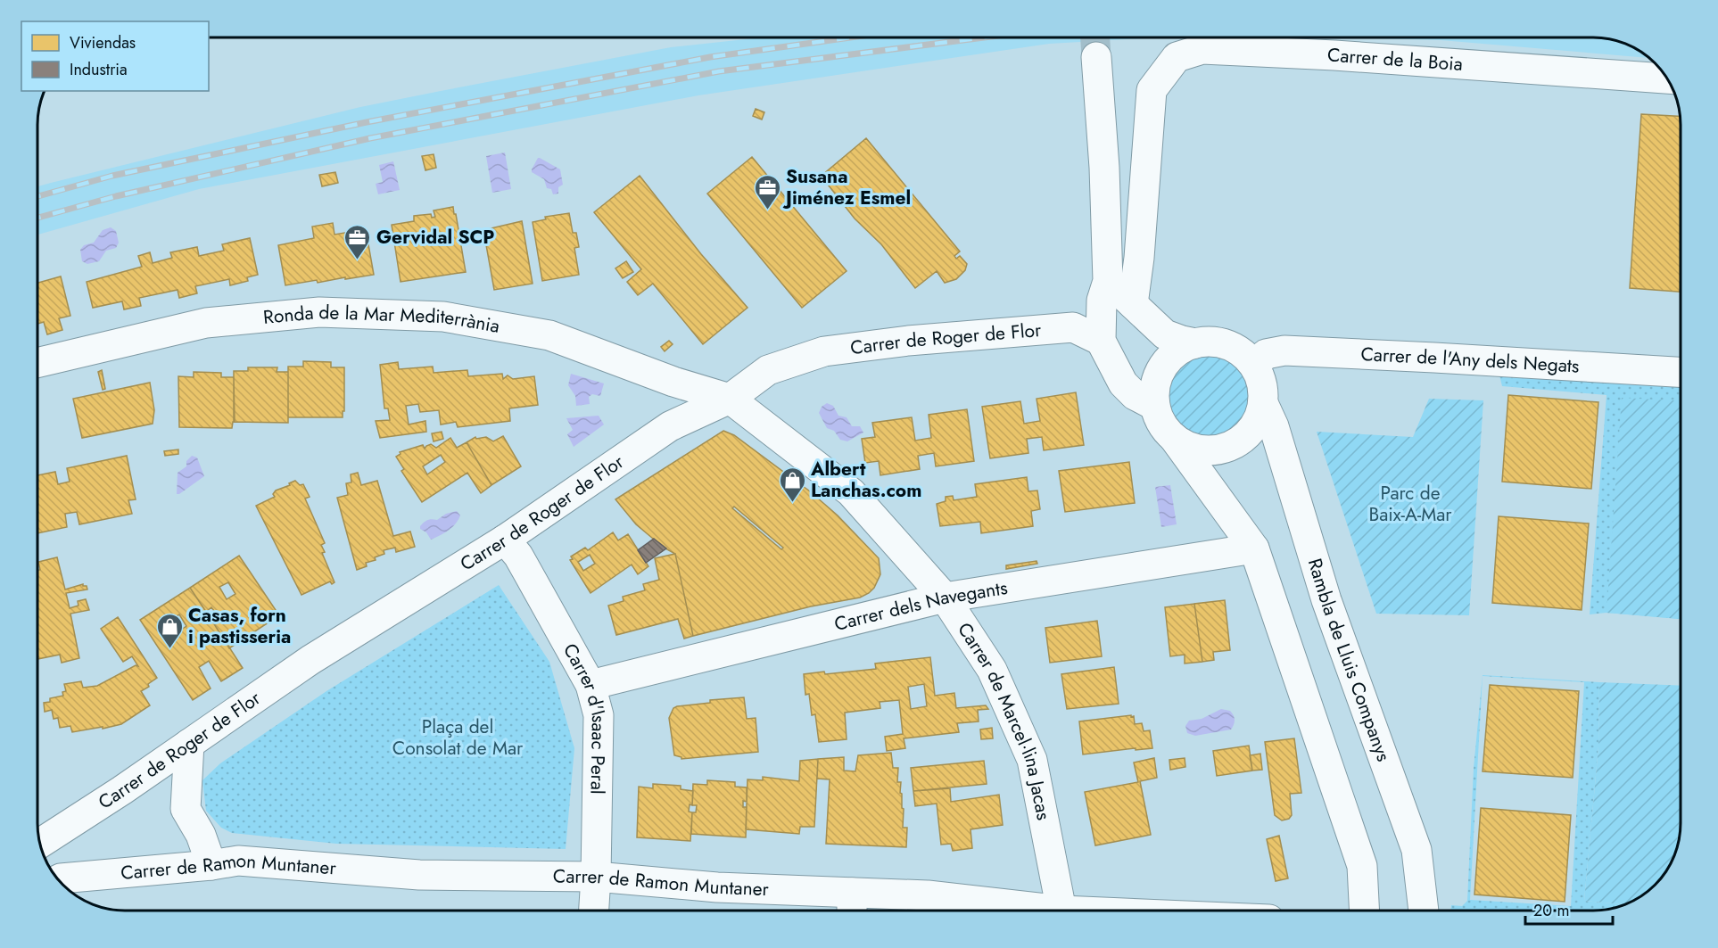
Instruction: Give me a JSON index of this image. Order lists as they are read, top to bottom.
{
  "streets": {
    "street": [
      "Carrer de la Boia",
      "Ronda de la Mar Mediterrània",
      "Carrer de Roger de Flor",
      "Carrer de l'Any dels Negats",
      "Carrer dels Navegants",
      "Rambla de Lluis Companys",
      "Carrer d'Isaac Peral",
      "Carrer de Marcel·lina Jacas",
      "Carrer de Ramon Muntaner"
    ]
  },
  "crossings": [
    ["Ronda de la Mar Mediterrània", "Carrer de Roger de Flor"],
    ["Ronda de la Mar Mediterrània", "Carrer de Marcel·lina Jacas"],
    ["Carrer de Roger de Flor", "Carrer d'Isaac Peral"],
    ["Carrer de Roger de Flor", "Carrer de Marcel·lina Jacas"],
    ["Carrer de l'Any dels Negats", "Rambla de Lluis Companys"],
    ["Carrer dels Navegants", "Carrer d'Isaac Peral"],
    ["Carrer dels Navegants", "Carrer de Marcel·lina Jacas"],
    ["Carrer d'Isaac Peral", "Carrer de Ramon Muntaner"]
  ],
  "parks": ["Parc de Baix-A-Mar", "Plaça del Consolat de Mar"],
  "places": {
    "office": ["Susana Jiménez Esmel", "Gervidal SCP"],
    "shop": ["Albert Lanchas.com", "Casas, forn i pastisseria"]
  },
  "legend": ["Viviendas", "Industria"],
  "scale_bar": "20 m"
}
